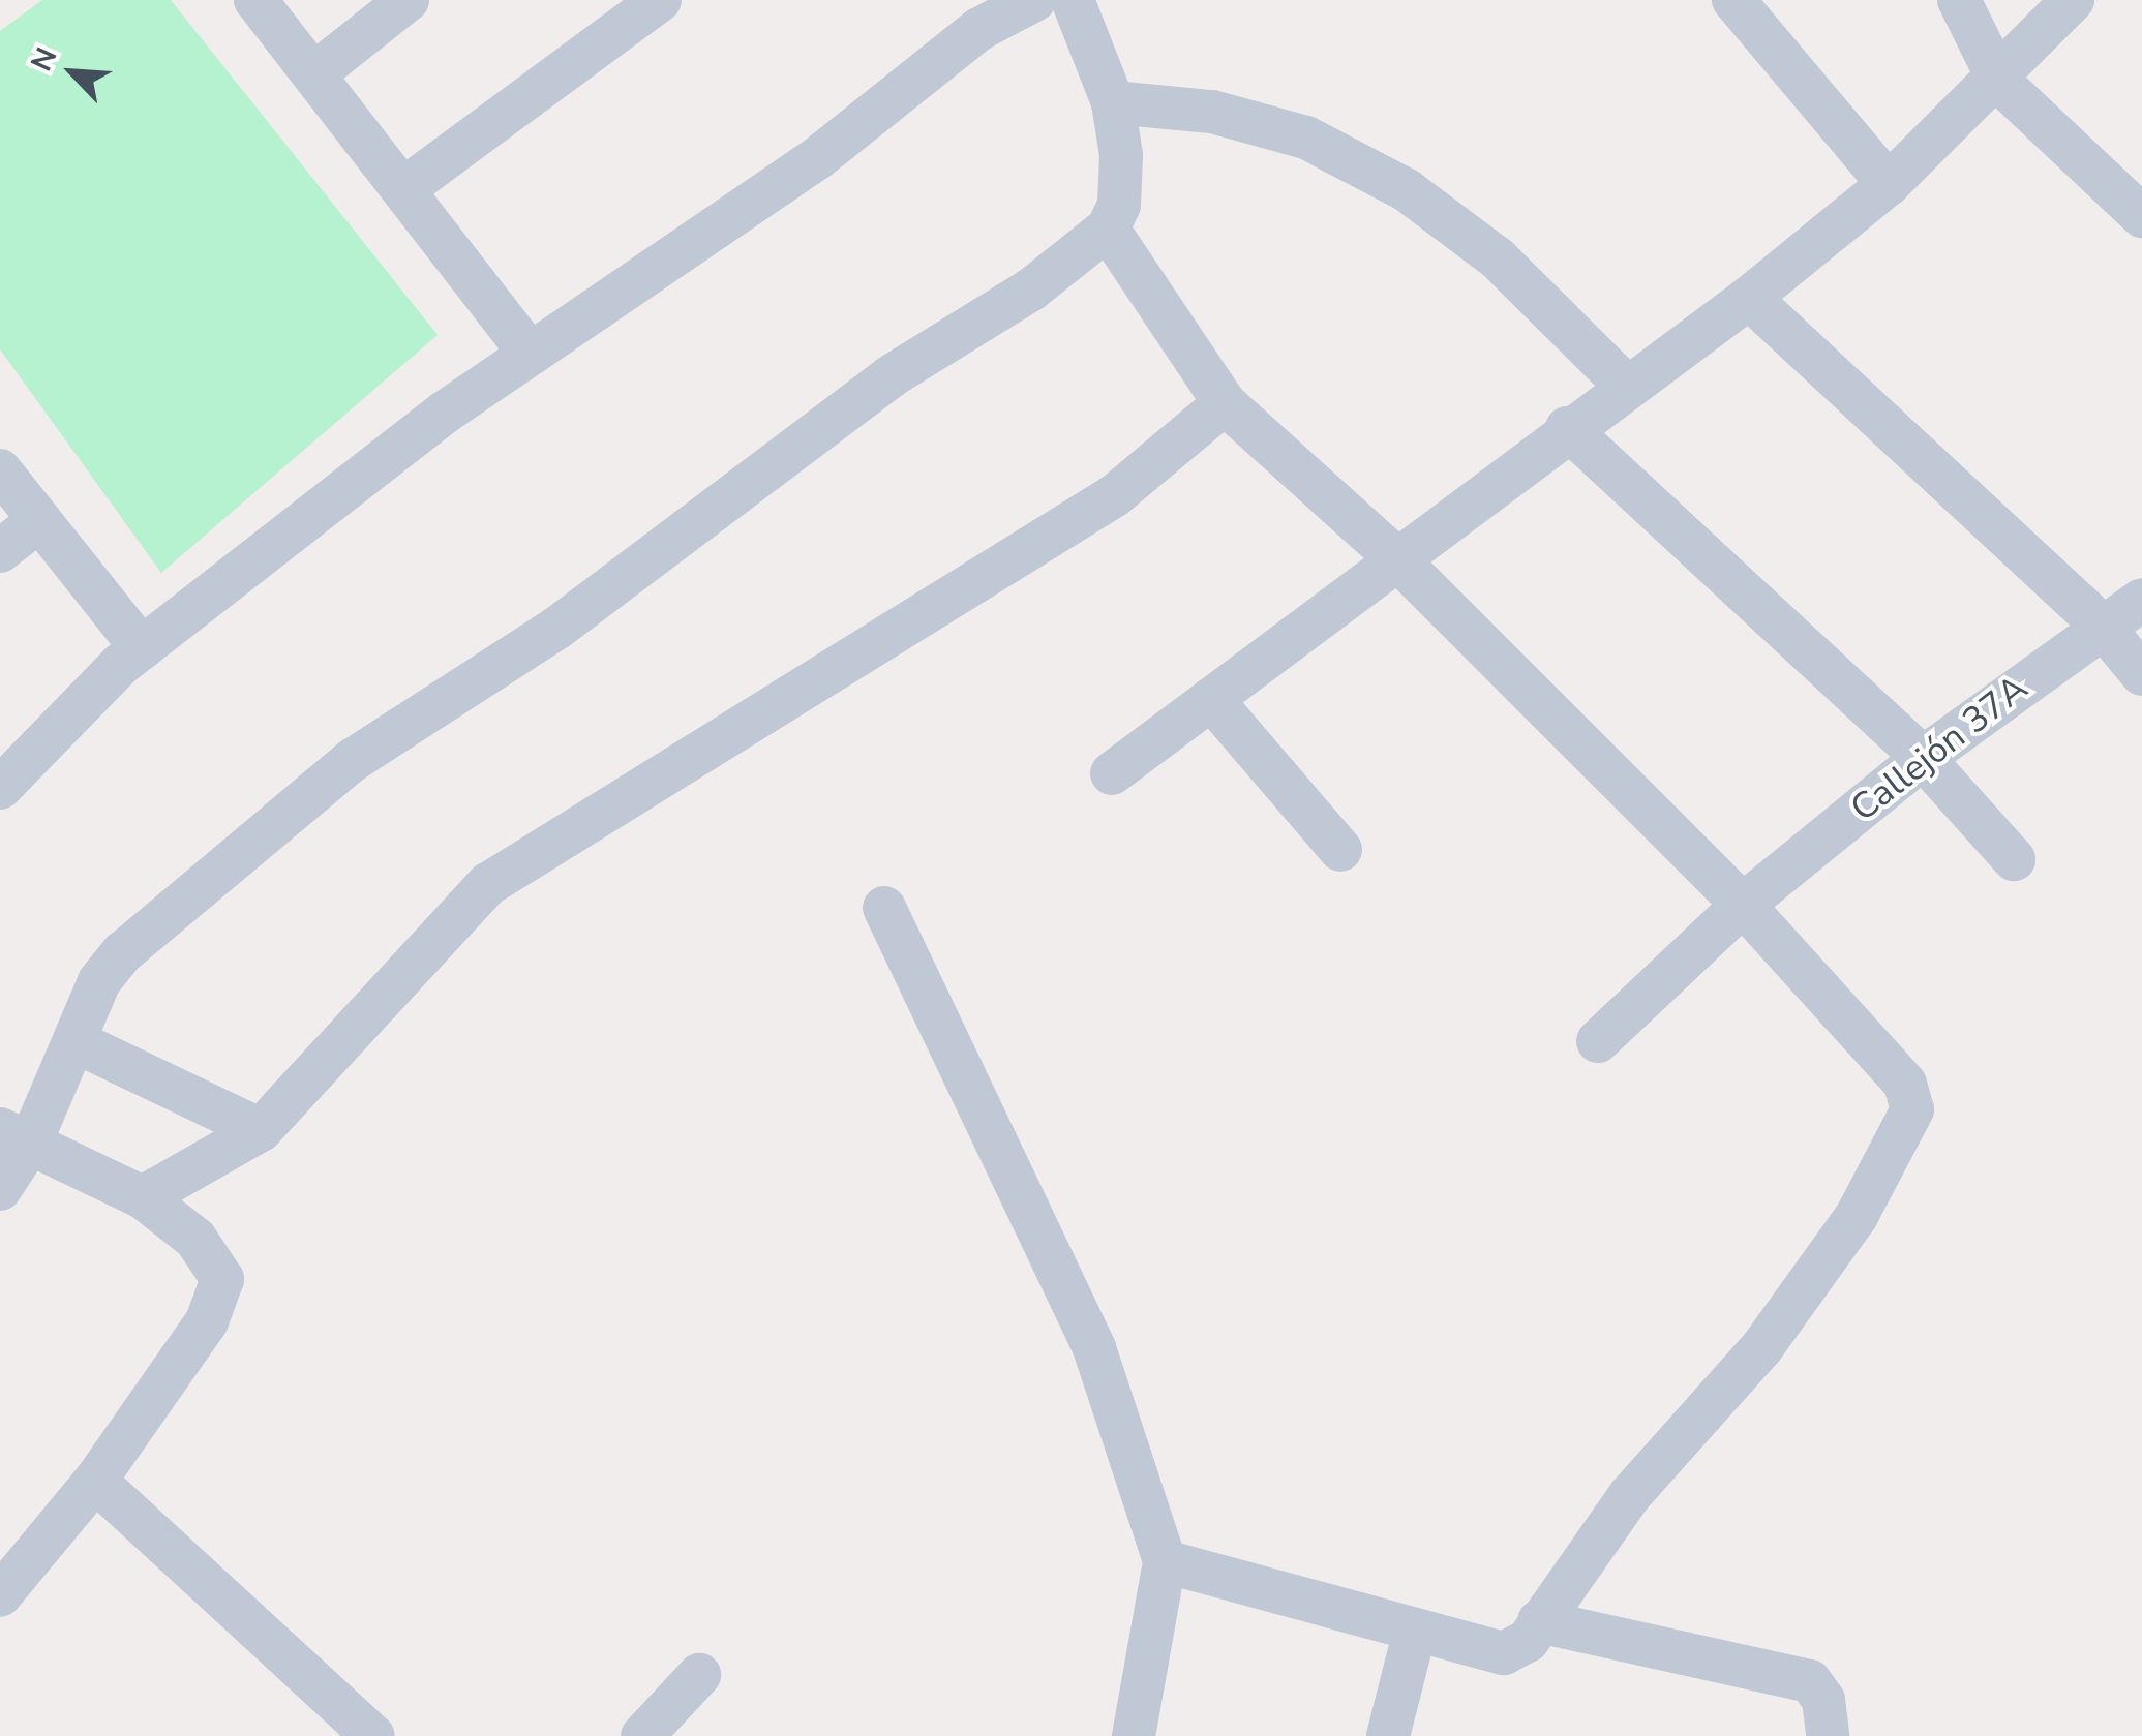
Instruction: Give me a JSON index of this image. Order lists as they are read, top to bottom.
{
  "streets": {
    "street": ["Callejón 37A"]
  },
  "north": "top left"
}
